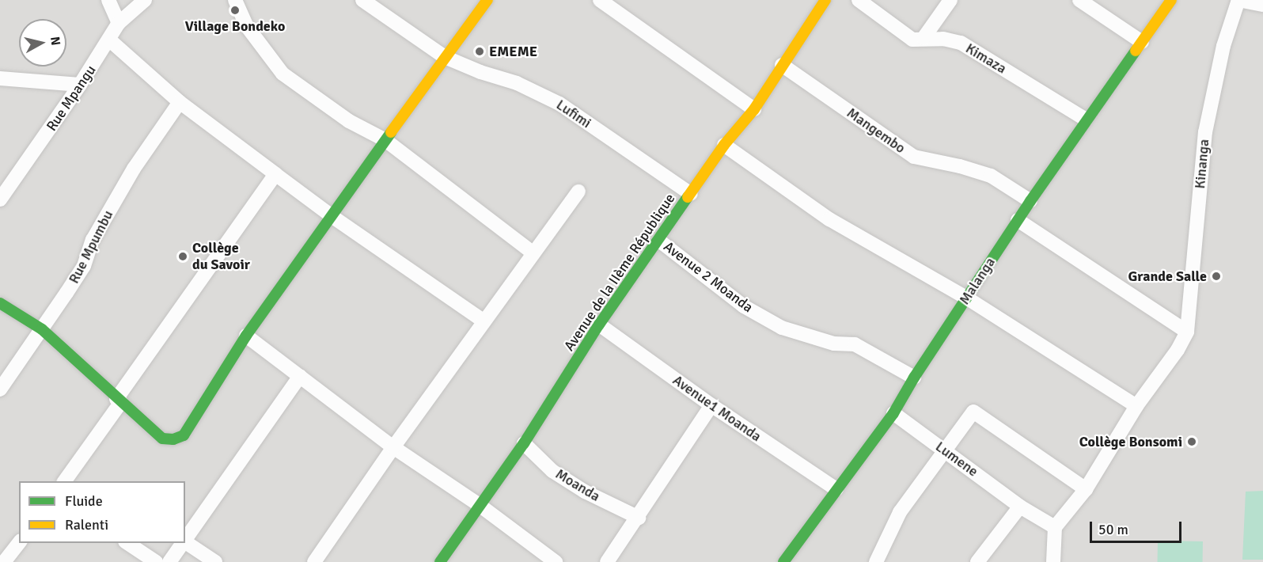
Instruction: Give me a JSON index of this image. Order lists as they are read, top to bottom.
{
  "streets": {
    "street": [
      "Kimaza",
      "Rue Mpangu",
      "Lufimi",
      "Mangembo",
      "Kinanga",
      "Rue Mpumbu",
      "Avenue de la IIème République",
      "Avenue 2 Moanda",
      "Malanga",
      "Avenue1 Moanda",
      "Lumene",
      "Moanda"
    ]
  },
  "crossings": [
    ["Kimaza", "Malanga"],
    ["Lufimi", "Avenue de la IIème République"],
    ["Mangembo", "Avenue de la IIème République"],
    ["Mangembo", "Malanga"],
    ["Kinanga", "Lumene"],
    ["Avenue de la IIème République", "Avenue 2 Moanda"],
    ["Avenue de la IIème République", "Avenue1 Moanda"],
    ["Avenue de la IIème République", "Moanda"],
    ["Avenue 2 Moanda", "Malanga"],
    ["Malanga", "Avenue1 Moanda"],
    ["Malanga", "Lumene"]
  ],
  "places": [
    "Village Bondeko",
    "EMEME",
    "Collège du Savoir",
    "Grande Salle",
    "Collège Bonsomi"
  ],
  "legend": ["Fluide", "Ralenti"],
  "scale_bar": "50 m",
  "north": "right"
}
